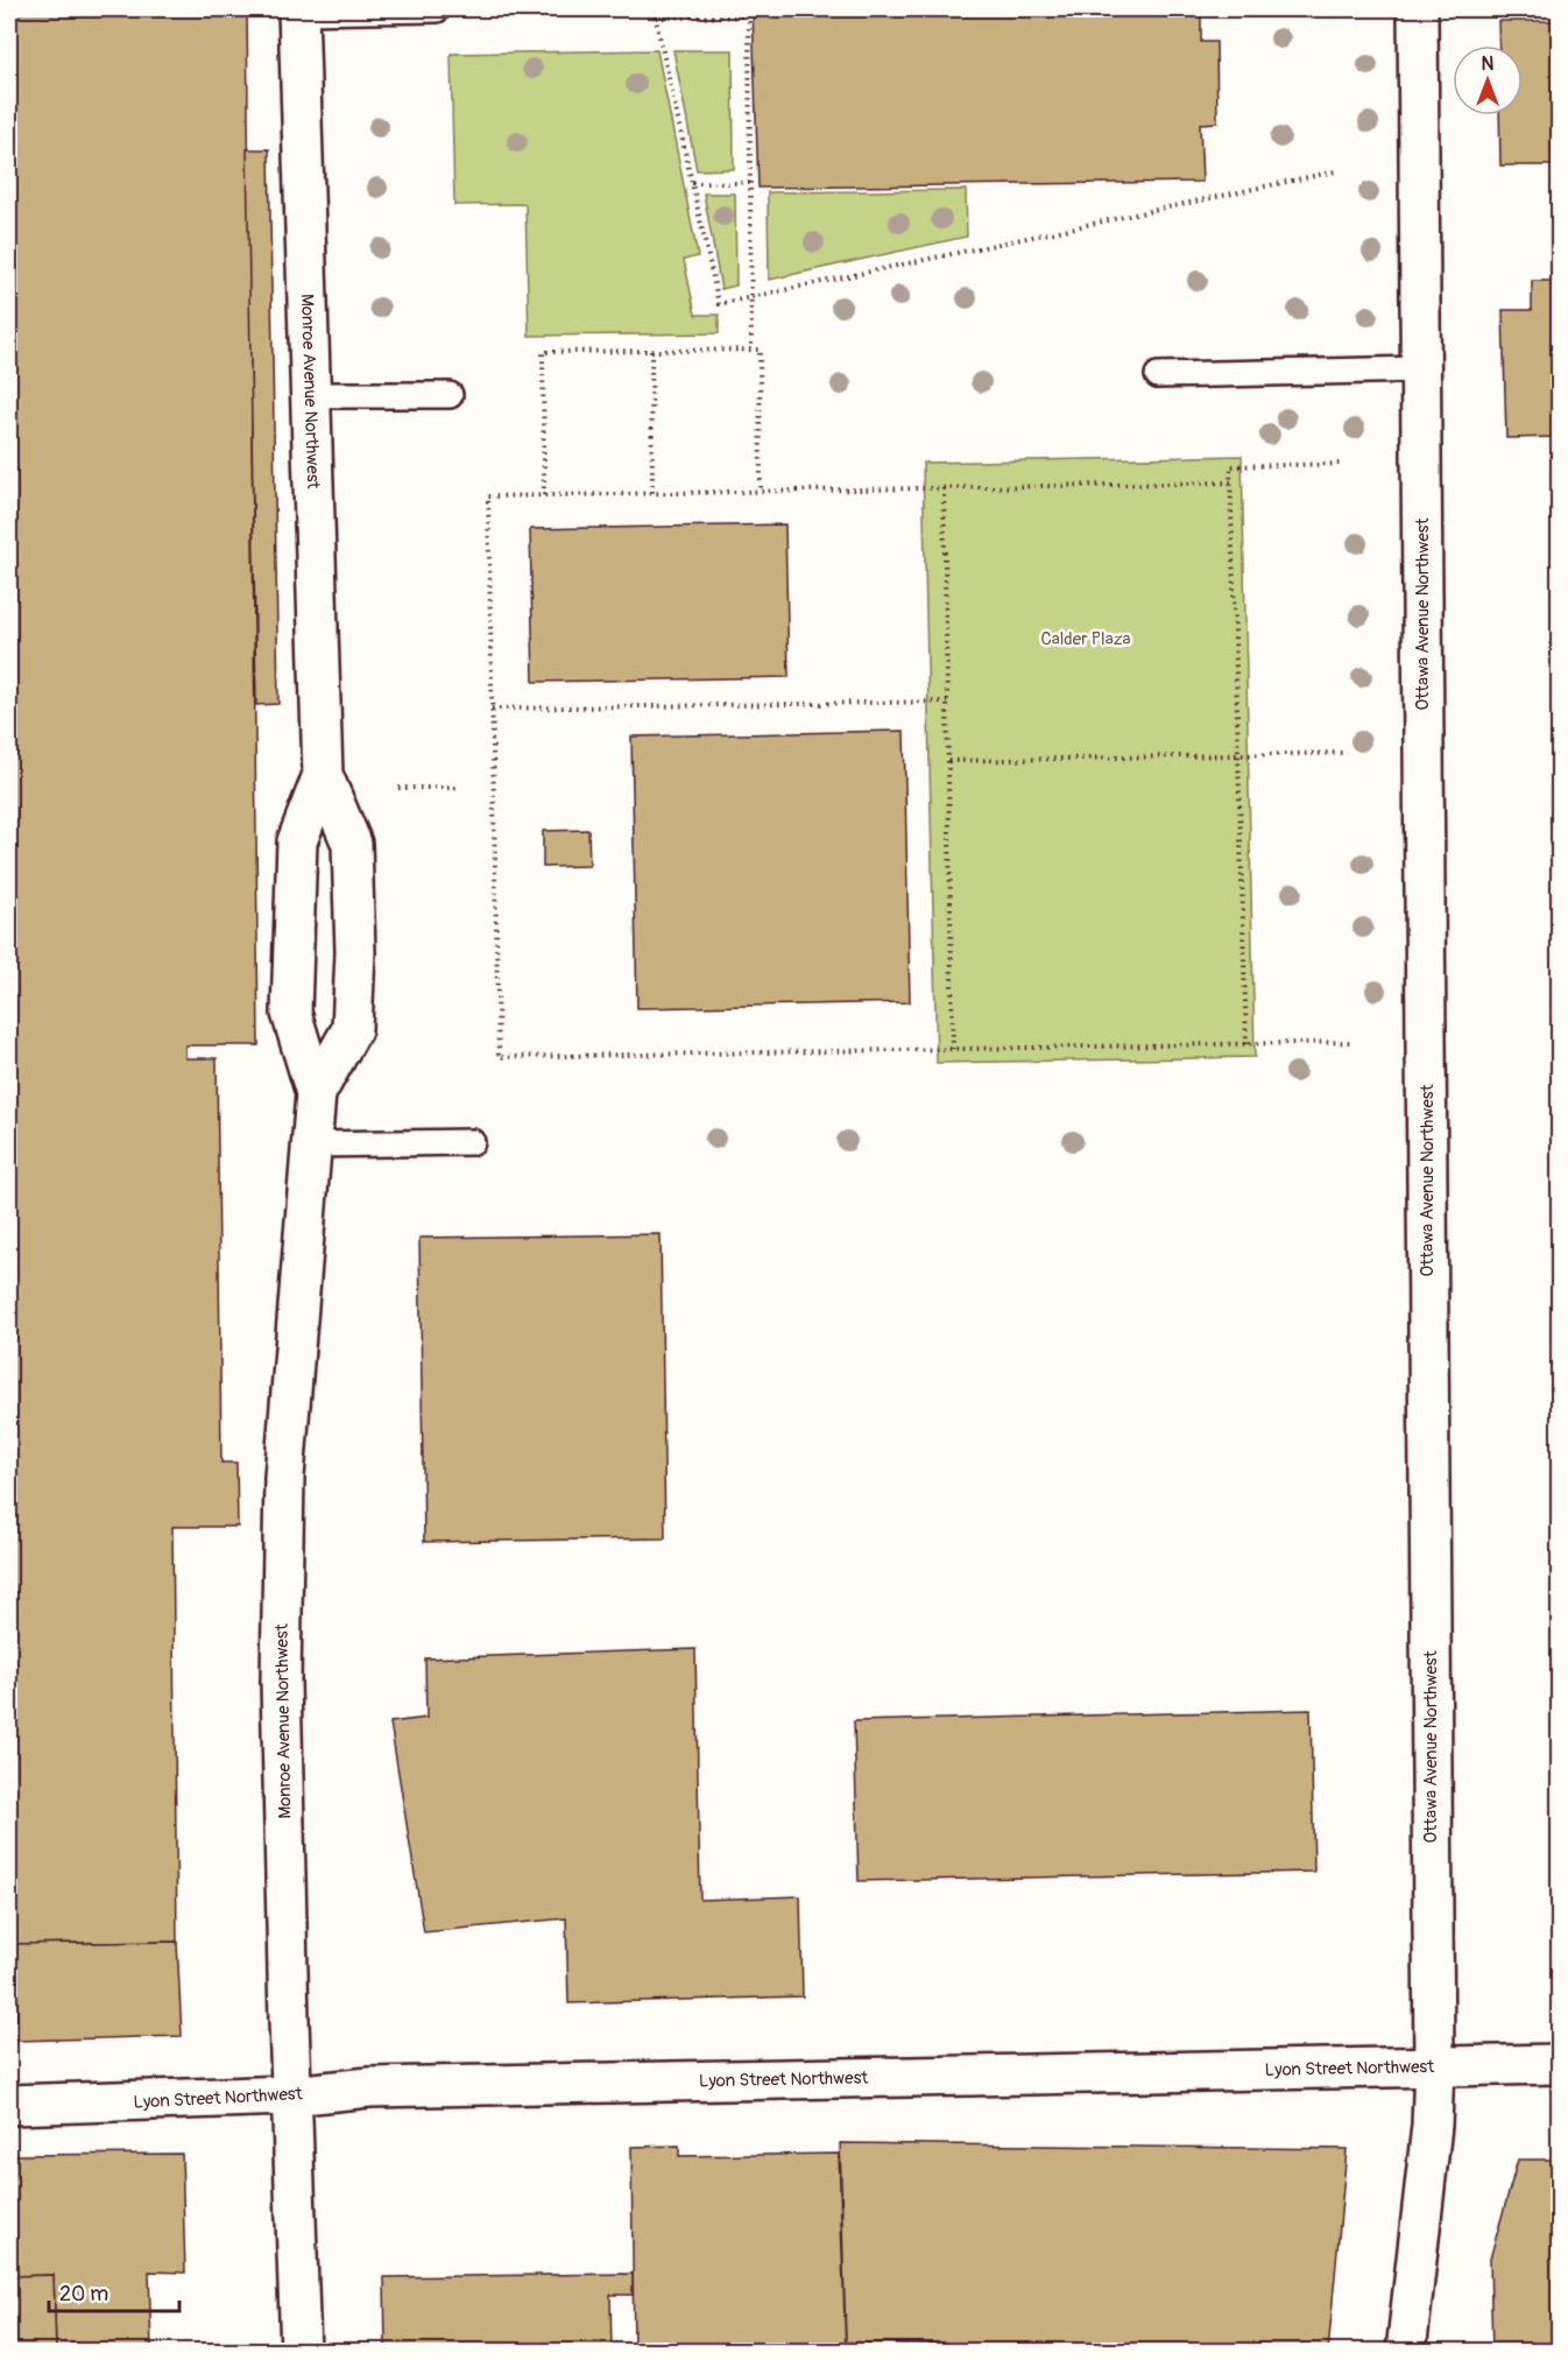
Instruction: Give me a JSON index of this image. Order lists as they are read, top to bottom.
{
  "streets": {
    "street": ["Monroe Avenue Northwest", "Ottawa Avenue Northwest", "Lyon Street Northwest"]
  },
  "crossings": [
    ["Monroe Avenue Northwest", "Lyon Street Northwest"],
    ["Ottawa Avenue Northwest", "Lyon Street Northwest"]
  ],
  "parks": ["Calder Plaza"],
  "scale_bar": "20 m",
  "north": "top"
}
